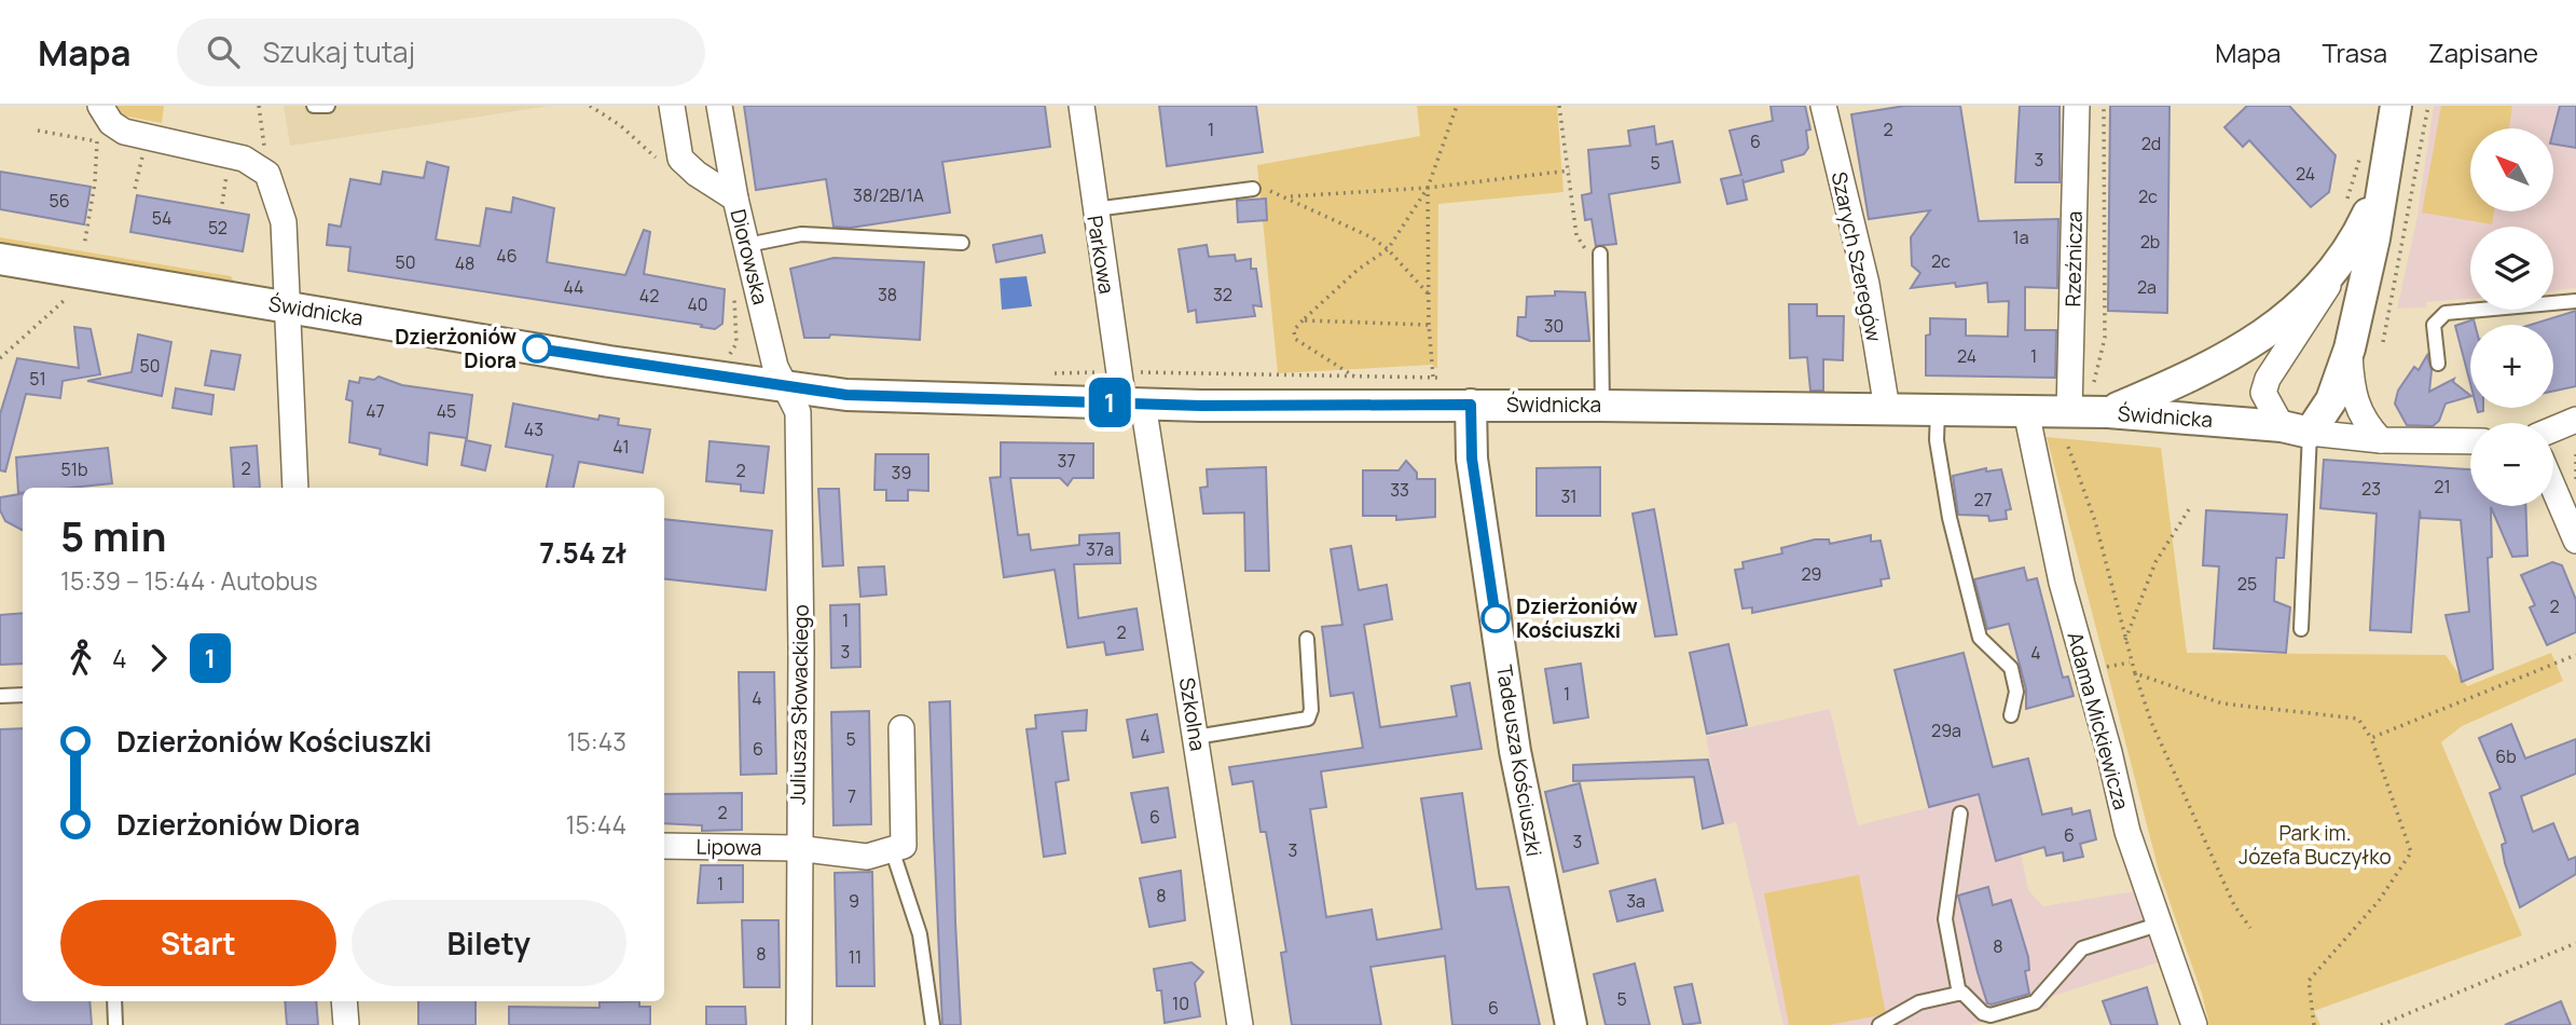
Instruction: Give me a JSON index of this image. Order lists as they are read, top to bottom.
{
  "streets": {
    "street": [
      "Parkowa",
      "Diorowska",
      "Szarych Szeregów",
      "Rzeźnicza",
      "Świdnicka",
      "Juliusza Słowackiego",
      "Szkolna",
      "Adama Mickiewicza",
      "Tadeusza Kościuszki",
      "Lipowa"
    ]
  },
  "crossings": [
    ["Parkowa", "Świdnicka"],
    ["Parkowa", "Szkolna"],
    ["Diorowska", "Świdnicka"],
    ["Diorowska", "Juliusza Słowackiego"],
    ["Szarych Szeregów", "Świdnicka"],
    ["Rzeźnicza", "Świdnicka"],
    ["Świdnicka", "Juliusza Słowackiego"],
    ["Świdnicka", "Szkolna"],
    ["Świdnicka", "Adama Mickiewicza"],
    ["Świdnicka", "Tadeusza Kościuszki"],
    ["Juliusza Słowackiego", "Lipowa"]
  ],
  "parks": ["Park im. Józefa Buczyłko"],
  "places": ["Dzierżoniów Diora", "Dzierżoniów Kościuszki"],
  "lines": ["bus line 1"],
  "house_numbers": [
    "1",
    "2",
    "6",
    "2d",
    "3",
    "5",
    "24",
    "38/2B/1A",
    "2c",
    "56",
    "54",
    "52",
    "1a",
    "2b",
    "46",
    "2c",
    "50",
    "48",
    "44",
    "2a",
    "38",
    "32",
    "42",
    "40",
    "30",
    "24",
    "1",
    "50",
    "51",
    "47",
    "45",
    "43",
    "41",
    "37",
    "2",
    "51b",
    "2",
    "39",
    "21",
    "23",
    "33",
    "31",
    "27",
    "37a",
    "29",
    "25",
    "2",
    "1",
    "2",
    "3",
    "4",
    "1",
    "4",
    "29a",
    "4",
    "5",
    "6",
    "6b",
    "7",
    "2",
    "6",
    "6",
    "3",
    "3",
    "1",
    "8",
    "9",
    "3a",
    "8",
    "8",
    "11",
    "5",
    "10",
    "6"
  ],
  "north": "top left",
  "page": {
    "header": "Mapa",
    "search": "Szukaj tutaj",
    "nav": ["Mapa", "Trasa", "Zapisane"],
    "on_map": "1",
    "map_buttons": ["+", "−"],
    "heading": ["5 min", "15:39 – 15:44 · Autobus", "7.54 zł"],
    "legs": ["4", "1"],
    "list": [
      {
        "name": "Dzierżoniów Kościuszki",
        "value": "15:43"
      },
      {
        "name": "Dzierżoniów Diora",
        "value": "15:44"
      }
    ],
    "buttons": ["Start", "Bilety"]
  }
}
